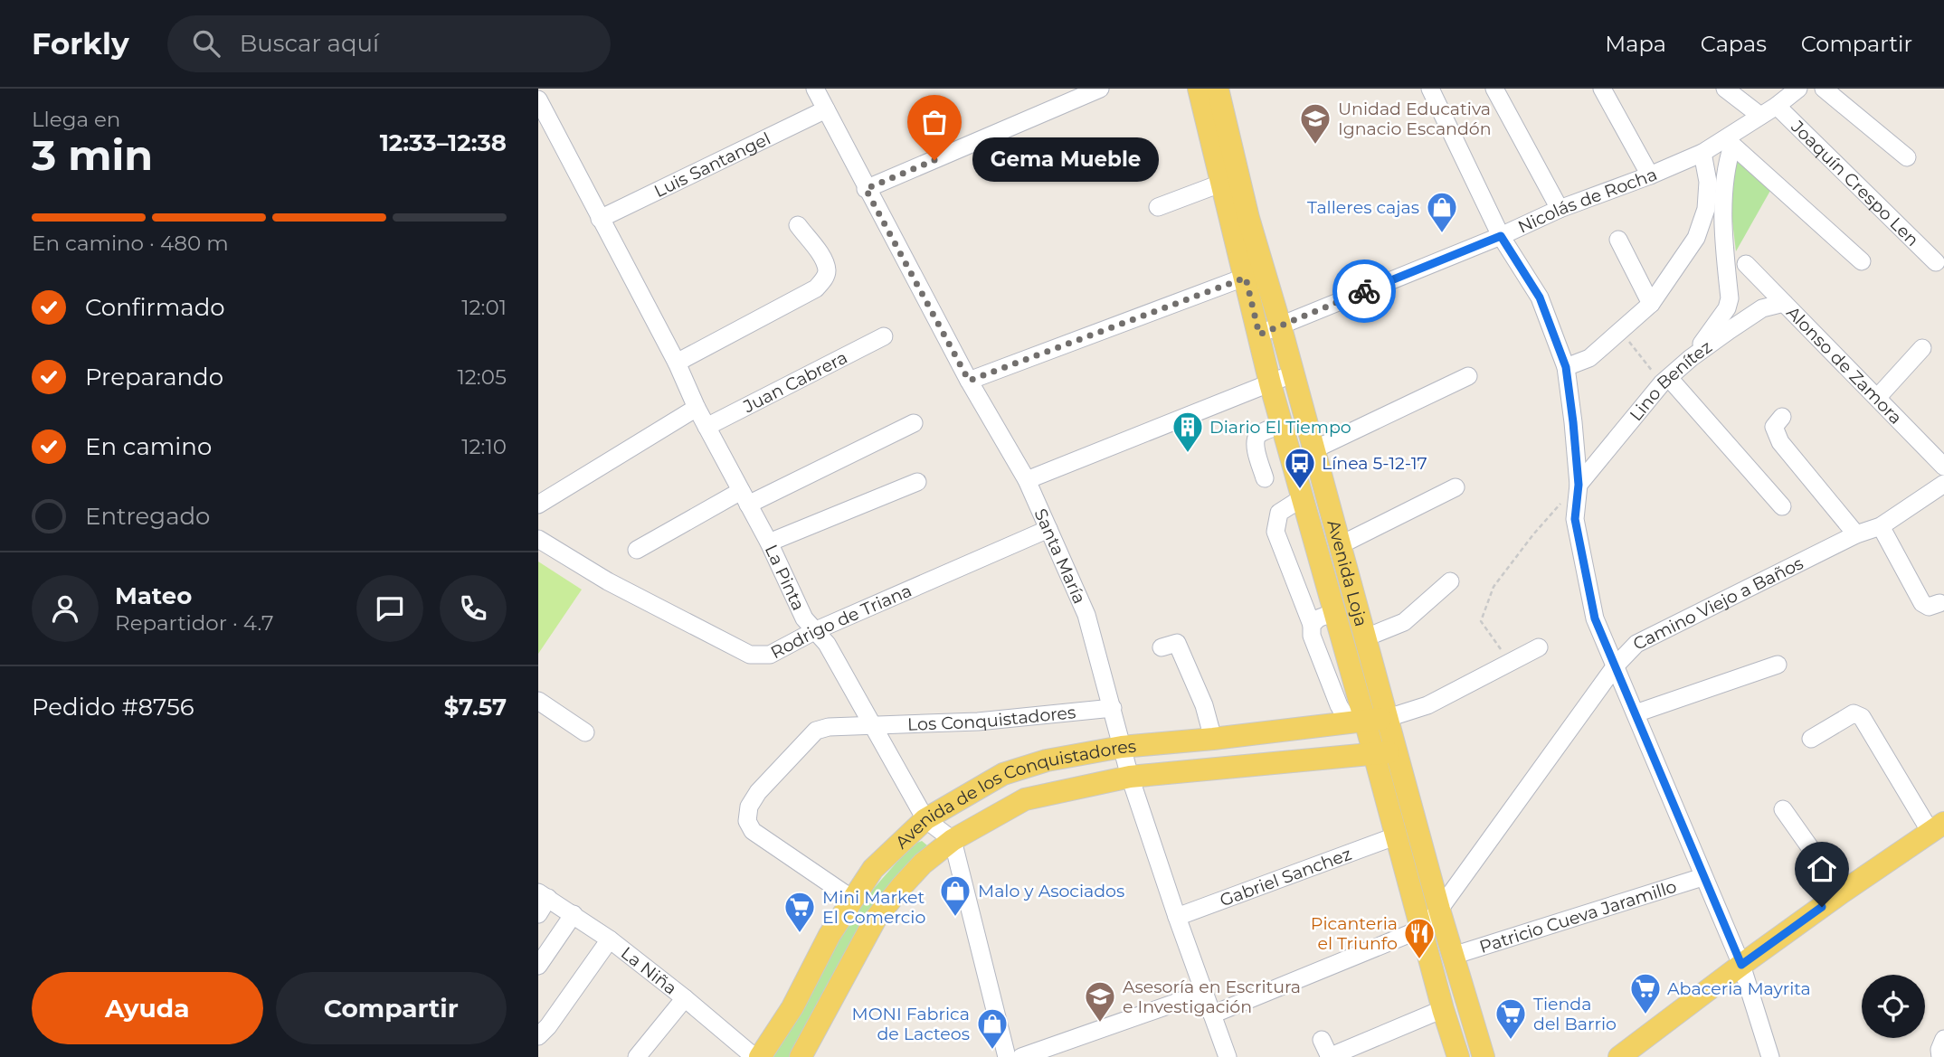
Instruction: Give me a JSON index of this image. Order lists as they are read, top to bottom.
{
  "streets": {
    "main road": ["Avenida Loja", "Avenida de los Conquistadores"],
    "street": [
      "Luis Santangel",
      "Joaquín Crespo Len",
      "Nicolás de Rocha",
      "Alonso de Zamora",
      "Juan Cabrera",
      "Lino Benítez",
      "Santa María",
      "La Pinta",
      "Camino Viejo a Baños",
      "Rodrigo de Triana",
      "Los Conquistadores",
      "Gabriel Sanchez",
      "Patricio Cueva Jaramillo",
      "La Niña"
    ]
  },
  "crossings": [
    ["Luis Santangel", "Santa María"],
    ["Luis Santangel", "La Pinta"],
    ["Joaquín Crespo Len", "Nicolás de Rocha"],
    ["Nicolás de Rocha", "Avenida Loja"],
    ["Alonso de Zamora", "Lino Benítez"],
    ["Juan Cabrera", "La Pinta"],
    ["Santa María", "Rodrigo de Triana"],
    ["Santa María", "Los Conquistadores"],
    ["Santa María", "Avenida de los Conquistadores"],
    ["Santa María", "Gabriel Sanchez"],
    ["Avenida Loja", "Camino Viejo a Baños"],
    ["Avenida Loja", "Avenida de los Conquistadores"],
    ["Avenida Loja", "Gabriel Sanchez"],
    ["Avenida Loja", "Patricio Cueva Jaramillo"],
    ["La Pinta", "Rodrigo de Triana"],
    ["La Pinta", "Los Conquistadores"],
    ["La Pinta", "Avenida de los Conquistadores"],
    ["Los Conquistadores", "Avenida de los Conquistadores"]
  ],
  "places": {
    "school or university": ["Unidad Educativa Ignacio Escandón", "Asesoría en Escritura e Investigación"],
    "other": ["Gema Mueble"],
    "shop": ["Talleres cajas", "Malo y Asociados", "MONI Fabrica de Lacteos"],
    "building": ["Diario El Tiempo"],
    "bus stop": ["Línea 5-12-17"],
    "supermarket": ["Mini Market El Comercio", "Abaceria Mayrita", "Tienda del Barrio"],
    "restaurant": ["Picanteria el Triunfo"]
  },
  "page": {
    "header": "Forkly",
    "search": "Buscar aquí",
    "nav": ["Mapa", "Capas", "Compartir"],
    "heading": ["3 min", "Llega en", "12:33–12:38"],
    "panel": [
      "Mateo",
      "Repartidor · 4.7",
      "Pedido #8756",
      "$7.57"
    ],
    "bubble": "Gema Mueble",
    "bar": "En camino · 480 m",
    "list": [
      ["Confirmado", "12:01"],
      ["Preparando", "12:05"],
      ["En camino", "12:10"],
      "Entregado"
    ],
    "buttons": ["Ayuda", "Compartir"]
  }
}
